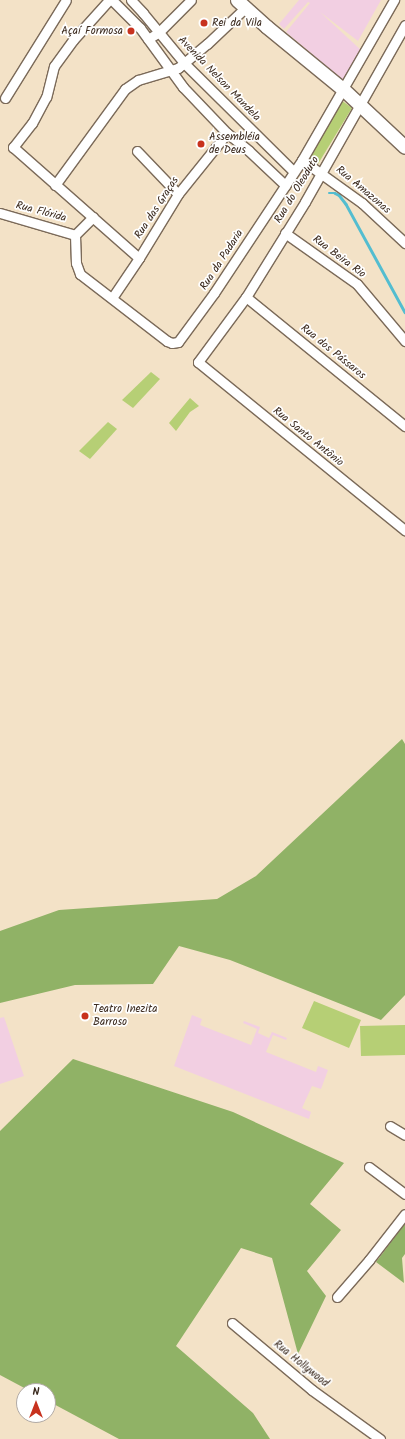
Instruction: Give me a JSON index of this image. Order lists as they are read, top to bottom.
{
  "streets": {
    "street": [
      "Avenida Nelson Mandela",
      "Rua do Oleoduto",
      "Rua Amazonas",
      "Rua das Graças",
      "Rua Flórida",
      "Rua Beira Rio",
      "Rua da Padaria",
      "Rua dos Pássaros",
      "Rua Santo Antônio",
      "Rua Hollywood"
    ]
  },
  "crossings": [
    ["Avenida Nelson Mandela", "Rua do Oleoduto"],
    ["Rua do Oleoduto", "Rua Amazonas"],
    ["Rua do Oleoduto", "Rua Beira Rio"],
    ["Rua do Oleoduto", "Rua da Padaria"],
    ["Rua do Oleoduto", "Rua dos Pássaros"],
    ["Rua do Oleoduto", "Rua Santo Antônio"],
    ["Rua das Graças", "Rua da Padaria"]
  ],
  "places": [
    "Rei da Vila",
    "Açaí Formosa",
    "Assembléia de Deus",
    "Teatro Inezita Barroso"
  ],
  "north": "top"
}
